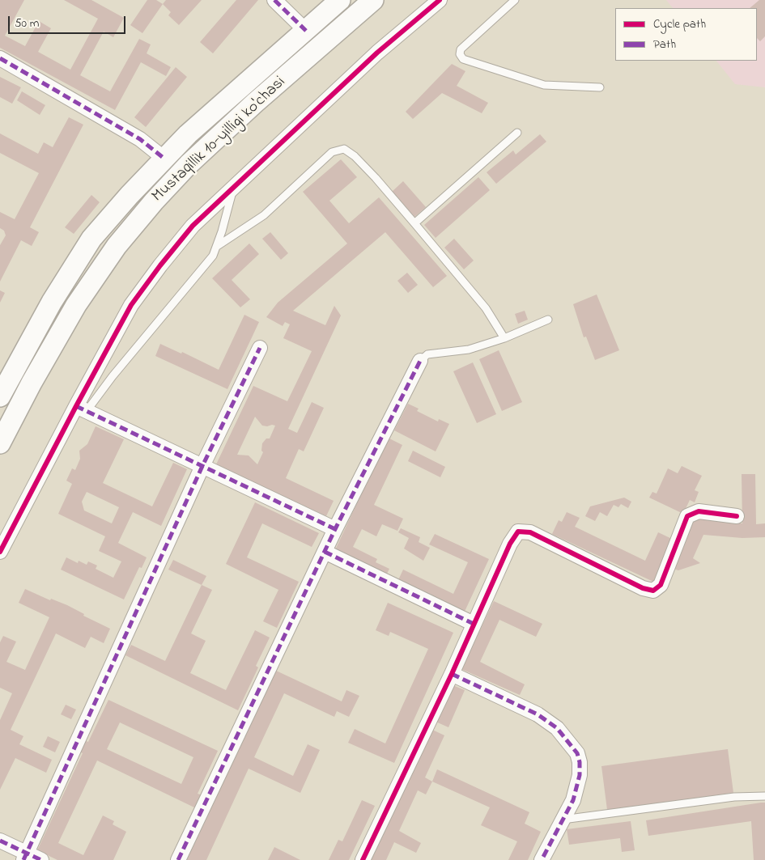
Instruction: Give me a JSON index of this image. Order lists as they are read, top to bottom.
{
  "streets": {
    "main road": ["Mustaqillik 10-yilligi ko'chasi"]
  },
  "legend": ["Cycle path", "Path"],
  "scale_bar": "50 m"
}
